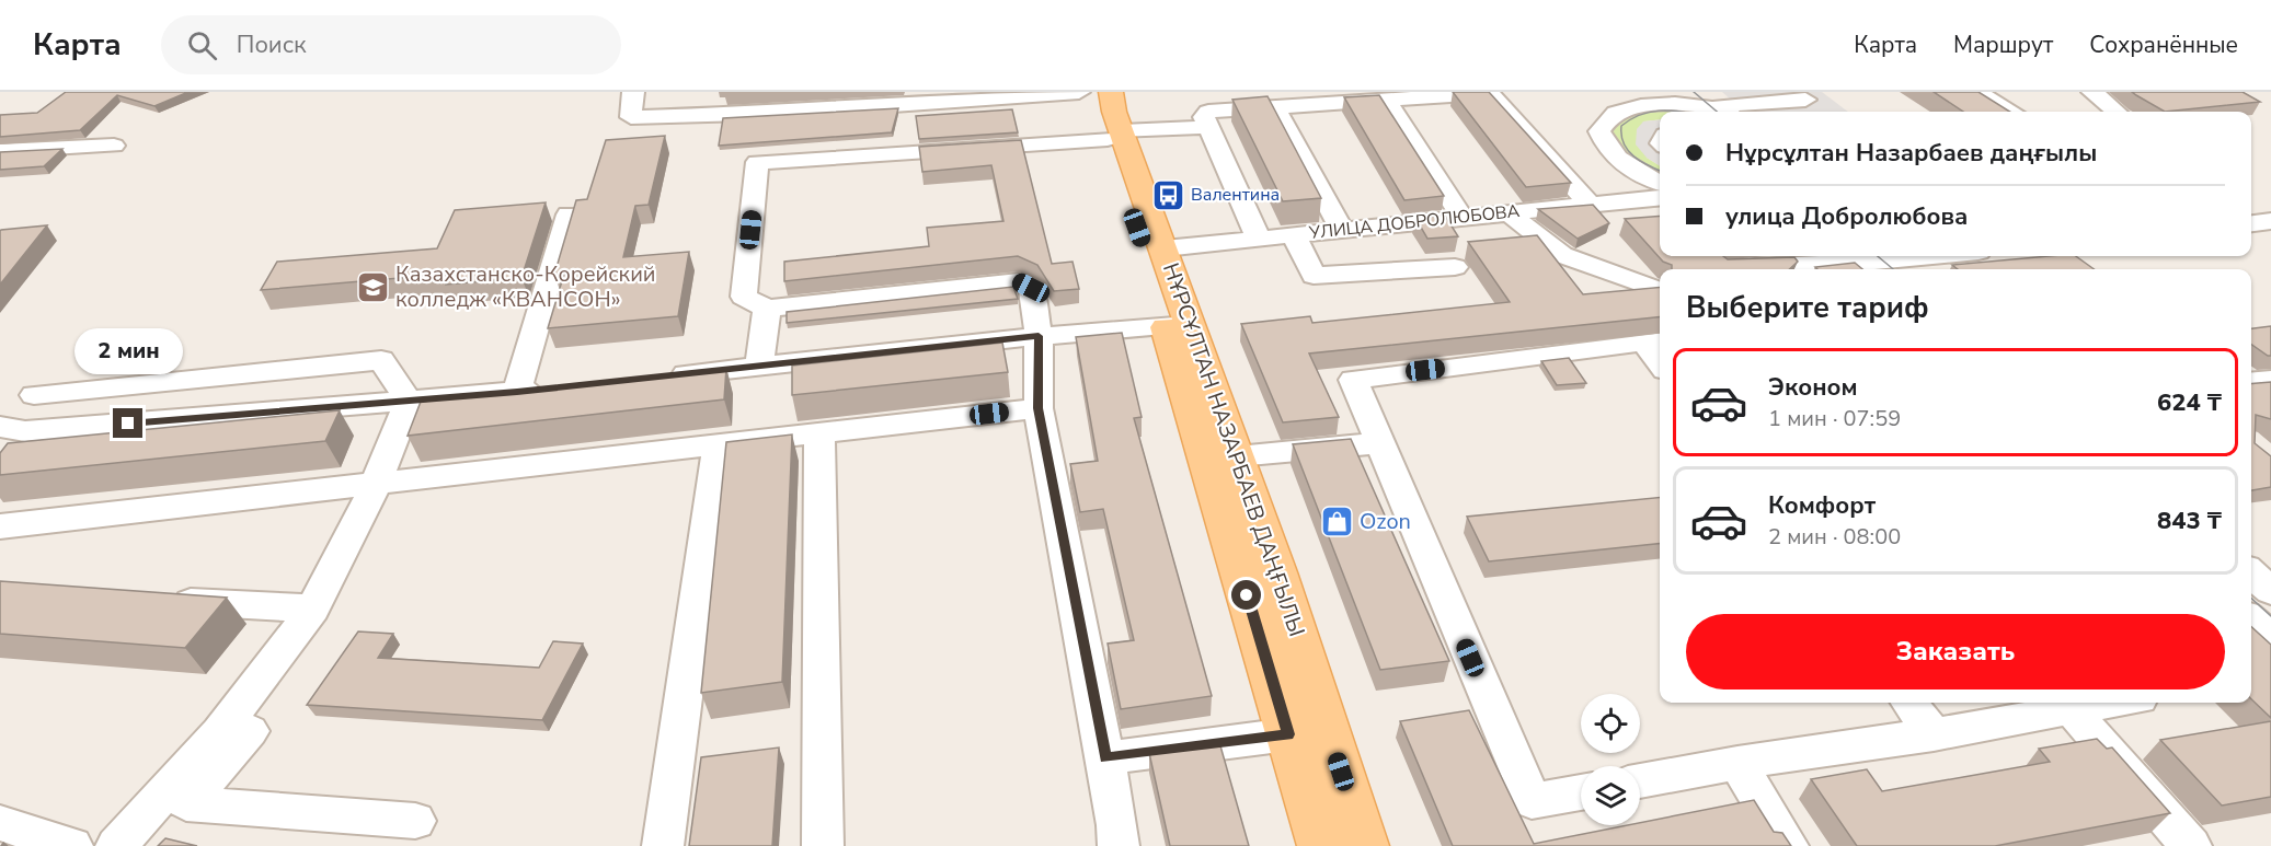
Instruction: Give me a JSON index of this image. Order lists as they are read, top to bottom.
{
  "streets": {
    "main road": ["НҰРСҰЛТАН НАЗАРБАЕВ ДАҢҒЫЛЫ"],
    "street": ["УЛИЦА ДОБРОЛЮБОВА"]
  },
  "crossings": [
    ["УЛИЦА ДОБРОЛЮБОВА", "НҰРСҰЛТАН НАЗАРБАЕВ ДАҢҒЫЛЫ"]
  ],
  "places": {
    "bus stop": ["Валентина"],
    "school or university": ["Казахстанско-Корейский колледж «КВАНСОН»"],
    "shop": ["Ozon"]
  },
  "page": {
    "header": "Карта",
    "search": "Поиск",
    "nav": ["Карта", "Маршрут", "Сохранённые"],
    "banner": ["Нұрсұлтан Назарбаев даңғылы", "улица Добролюбова"],
    "heading": "Выберите тариф",
    "bubble": "2 мин",
    "list": [
      {
        "name": "Эконом",
        "note": "1 мин · 07:59",
        "value": "624 ₸"
      },
      {
        "name": "Комфорт",
        "note": "2 мин · 08:00",
        "value": "843 ₸"
      }
    ],
    "buttons": "Заказать"
  }
}
